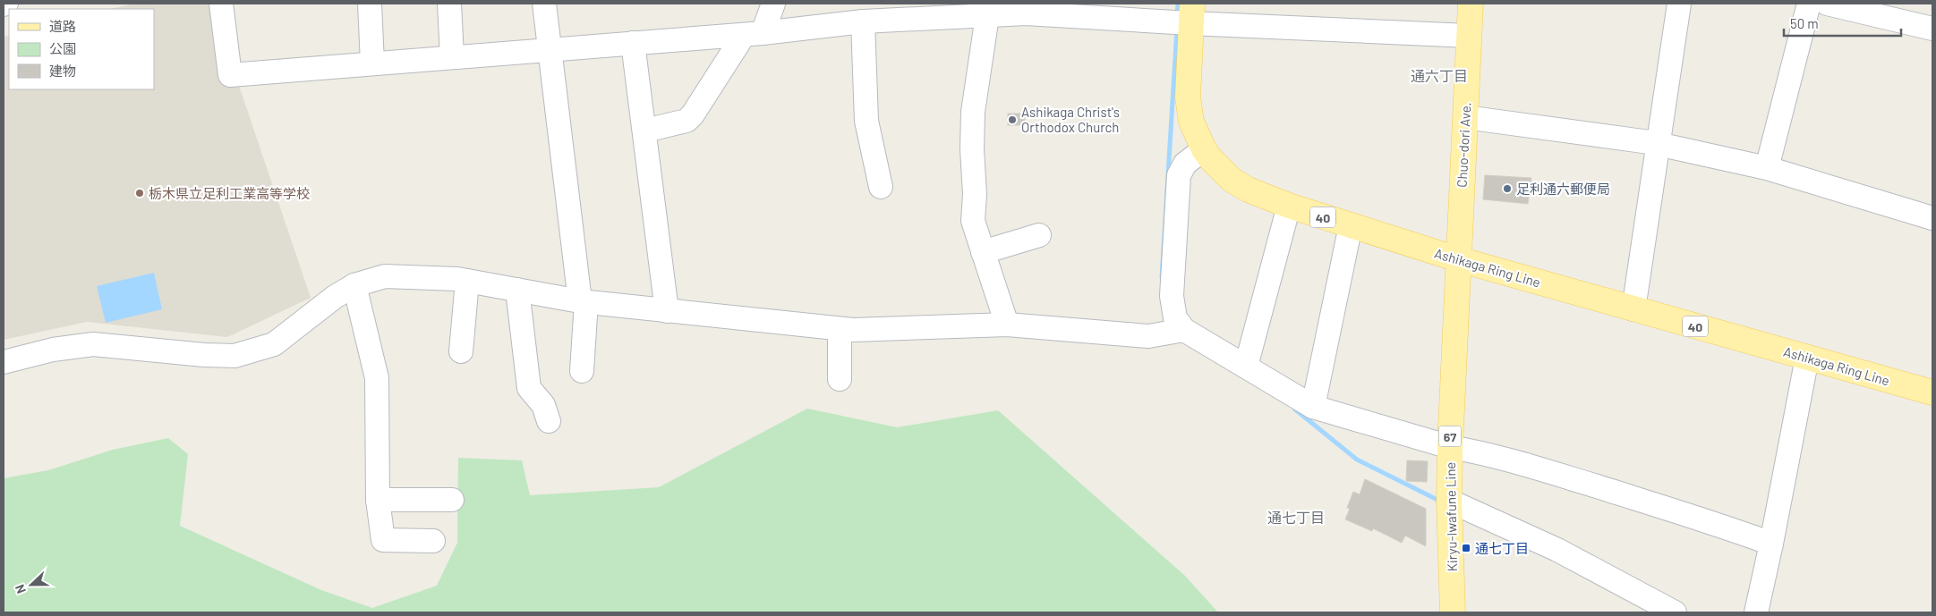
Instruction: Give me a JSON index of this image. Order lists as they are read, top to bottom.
{
  "streets": {
    "main road": [
      "Chuo-dori Ave.",
      "40",
      "Ashikaga Ring Line",
      "67",
      "Kiryu-Iwafune Line"
    ]
  },
  "crossings": [
    ["Chuo-dori Ave.", "Ashikaga Ring Line"],
    ["Chuo-dori Ave.", "Kiryu-Iwafune Line"],
    ["Ashikaga Ring Line", "Kiryu-Iwafune Line"]
  ],
  "districts": ["通六丁目", "通七丁目"],
  "places": {
    "other": ["Ashikaga Christ's Orthodox Church", "足利通六郵便局", "栃木県立足利工業高等学校"],
    "transit": ["通七丁目"]
  },
  "legend": ["道路", "公園", "建物"],
  "scale_bar": "50 m",
  "north": "left"
}
